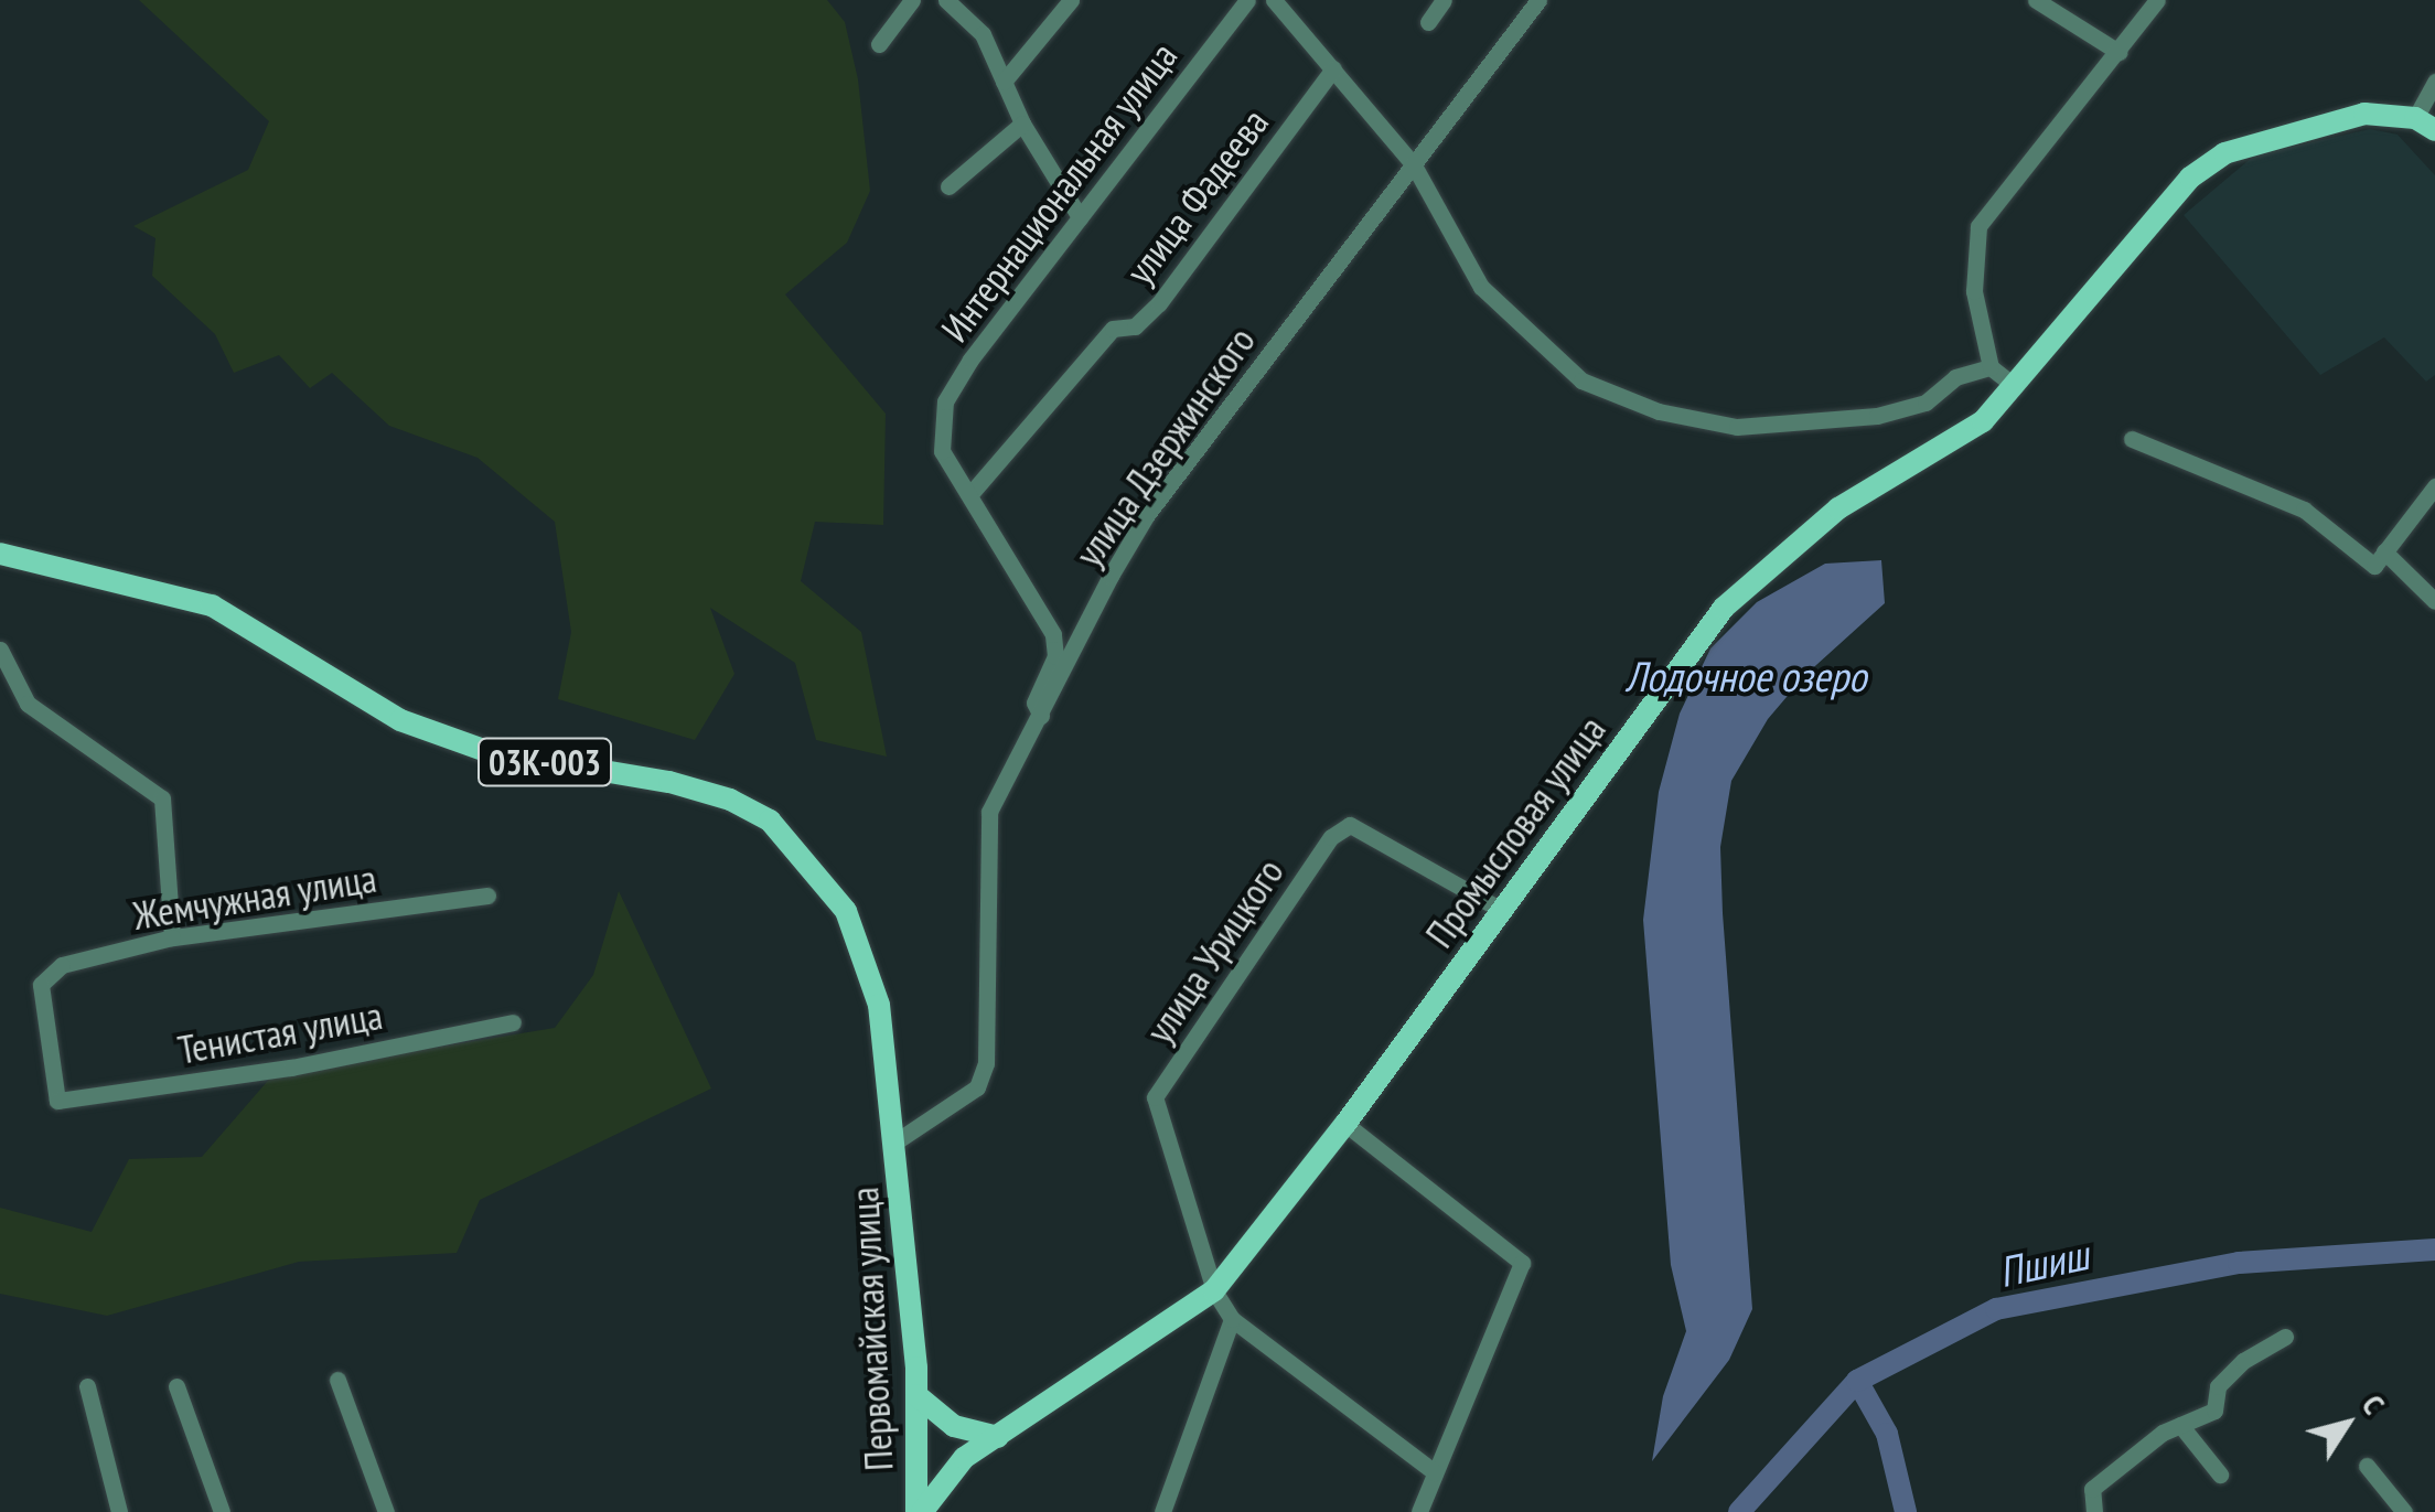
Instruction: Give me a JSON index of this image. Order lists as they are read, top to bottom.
{
  "streets": {
    "main road": ["03К-003", "Промысловая улица", "Первомайская улица"],
    "street": [
      "Интернациональная улица",
      "улица Фадеева",
      "улица Дзержинского",
      "Жемчужная улица",
      "улица Урицкого",
      "Тенистая улица"
    ]
  },
  "crossings": [
    ["Интернациональная улица", "улица Фадеева"],
    ["улица Дзержинского", "03К-003"],
    ["улица Дзержинского", "Первомайская улица"],
    ["03К-003", "Первомайская улица"],
    ["Промысловая улица", "улица Урицкого"],
    ["Промысловая улица", "Первомайская улица"],
    ["Жемчужная улица", "Тенистая улица"]
  ],
  "water": ["Лодочное озеро", "Пшиш"],
  "north": "top right"
}
